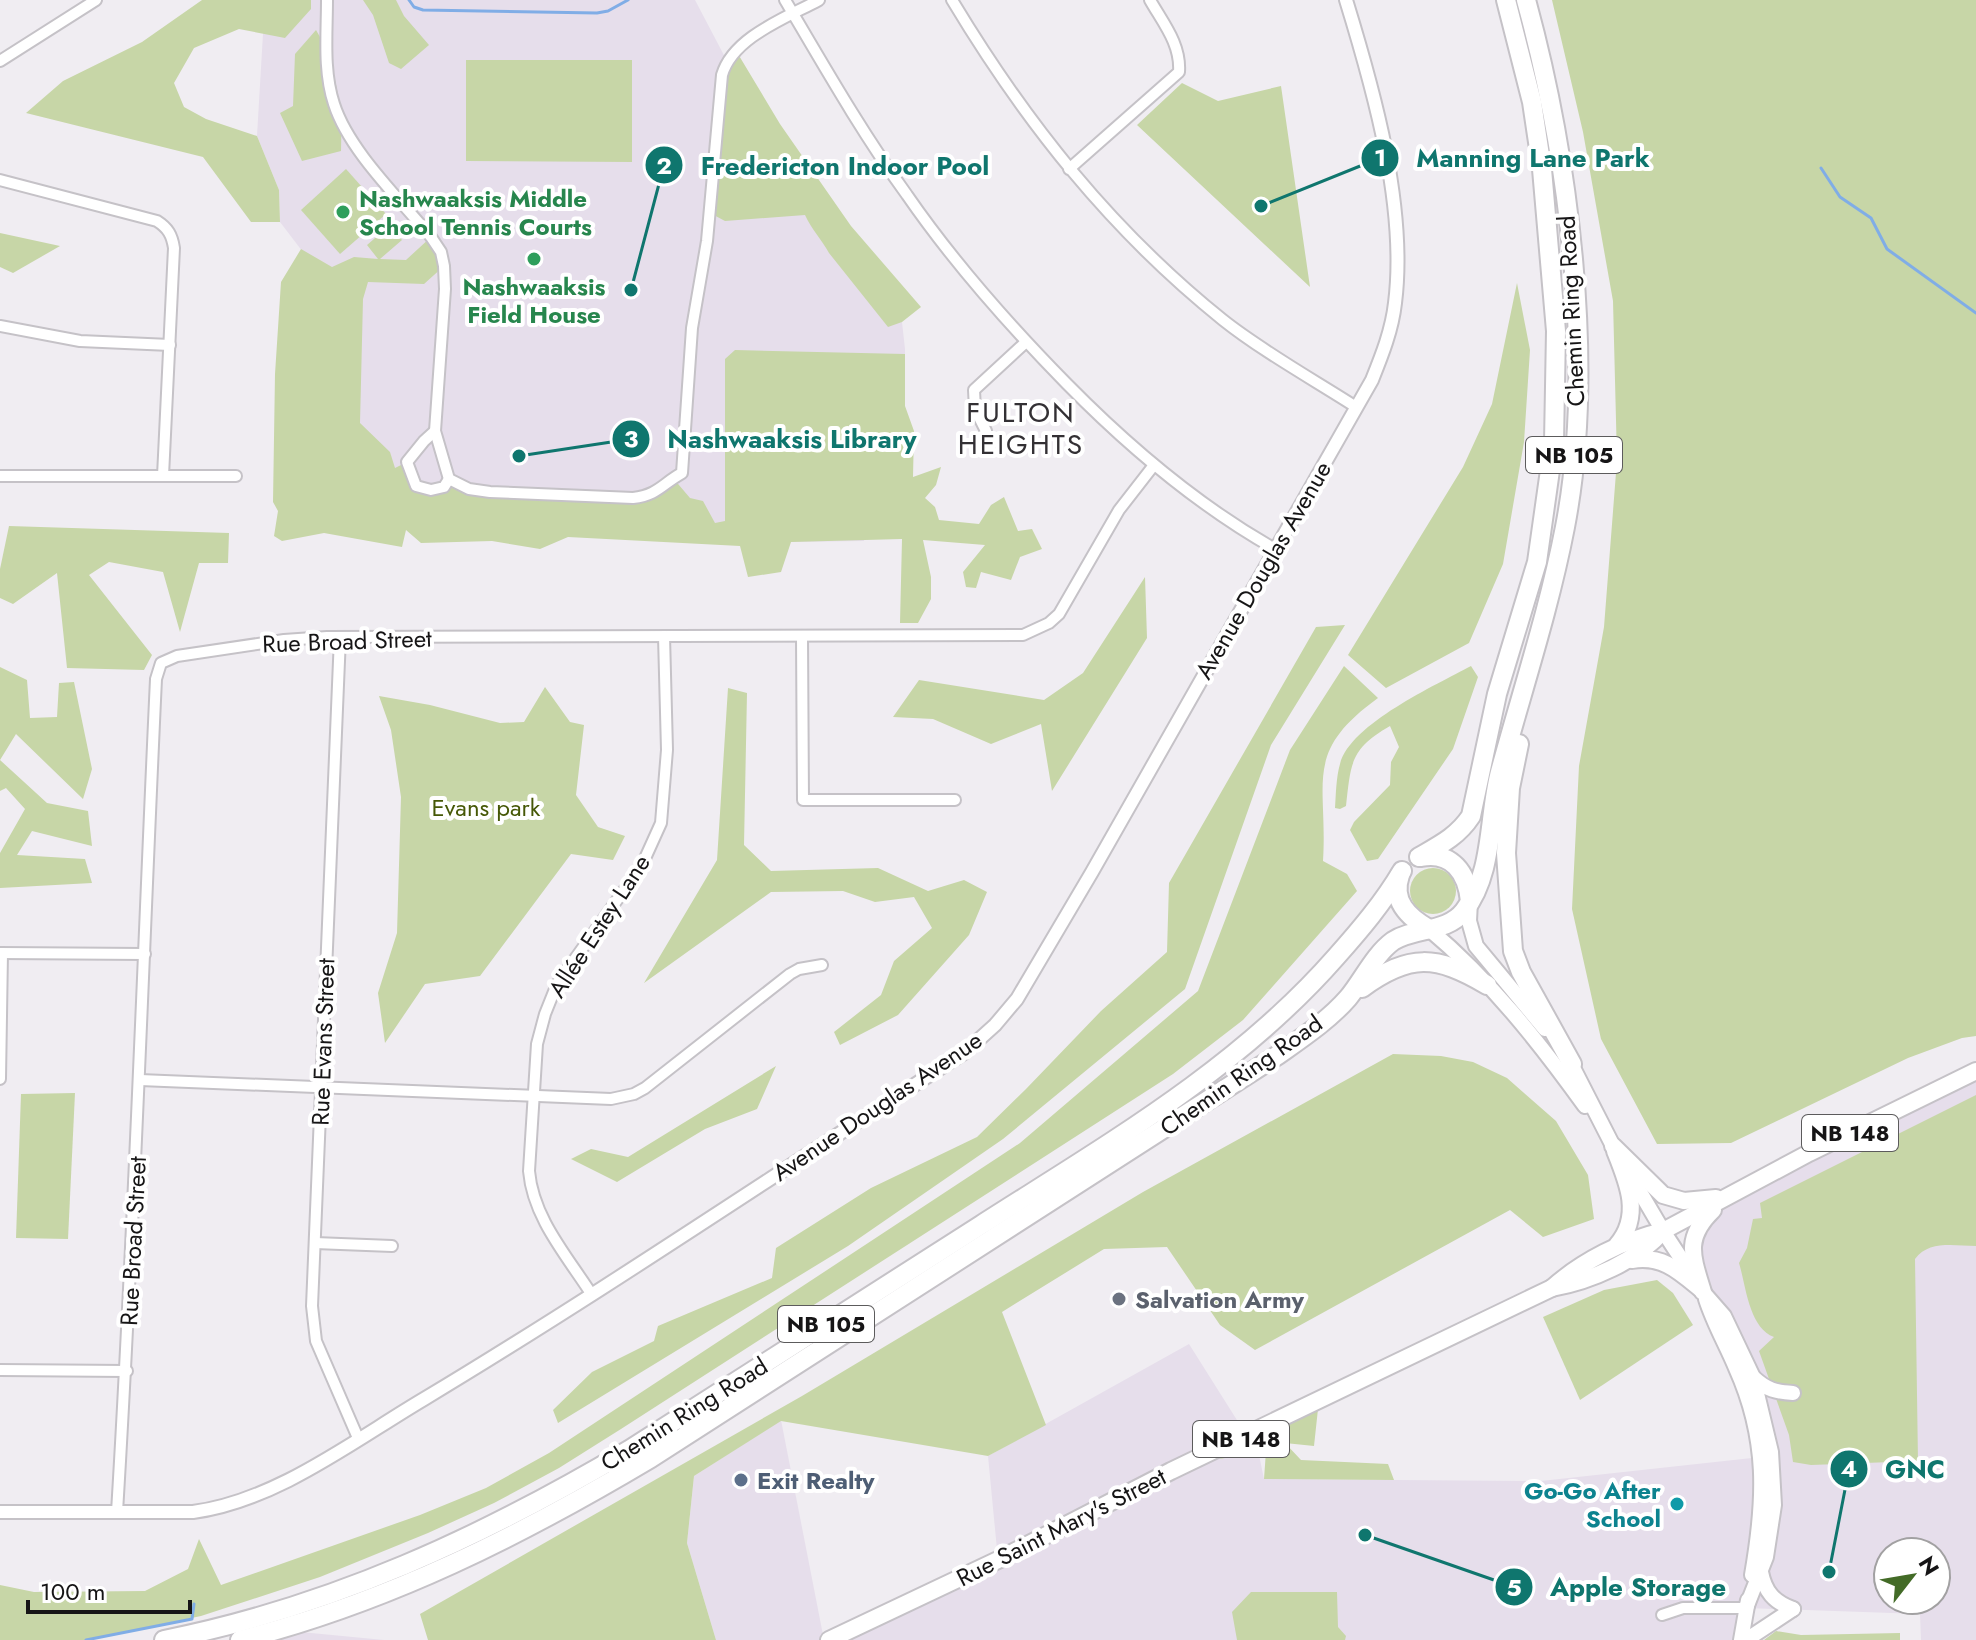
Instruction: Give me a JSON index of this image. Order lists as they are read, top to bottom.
{
  "streets": {
    "highway": ["Chemin Ring Road", "NB 105"],
    "main road": ["NB 148", "Rue Saint Mary's Street"],
    "street": [
      "Avenue Douglas Avenue",
      "Rue Broad Street",
      "Allée Estey Lane",
      "Rue Evans Street"
    ]
  },
  "crossings": [
    ["Avenue Douglas Avenue", "Rue Broad Street"],
    ["Avenue Douglas Avenue", "Allée Estey Lane"],
    ["Avenue Douglas Avenue", "Rue Evans Street"],
    ["Rue Broad Street", "Allée Estey Lane"],
    ["Rue Broad Street", "Rue Evans Street"]
  ],
  "districts": ["FULTON HEIGHTS"],
  "parks": ["Evans park"],
  "places": [
    "Manning Lane Park",
    "Nashwaaksis Middle School Tennis Courts",
    "Nashwaaksis Field House",
    "Fredericton Indoor Pool",
    "Nashwaaksis Library",
    "Salvation Army",
    "Exit Realty",
    "Go-Go After School",
    "Apple Storage",
    "GNC"
  ],
  "scale_bar": "100 m",
  "north": "top right"
}
